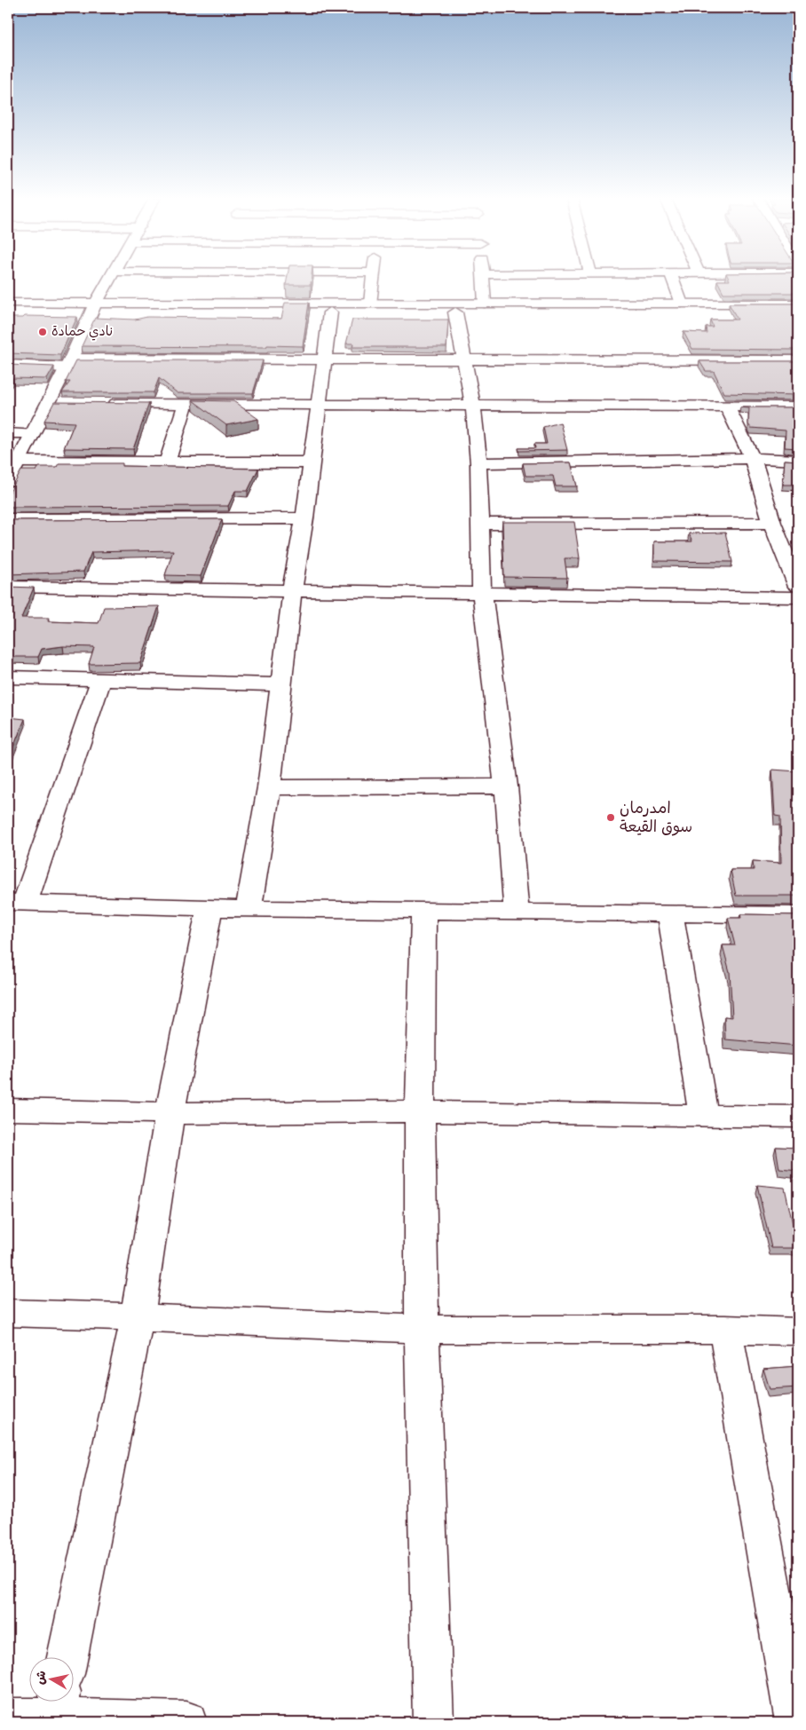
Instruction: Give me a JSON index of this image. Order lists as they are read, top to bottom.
{
  "places": ["نادي حمادة", "امدرمان سوق القيعة"],
  "north": "left"
}
